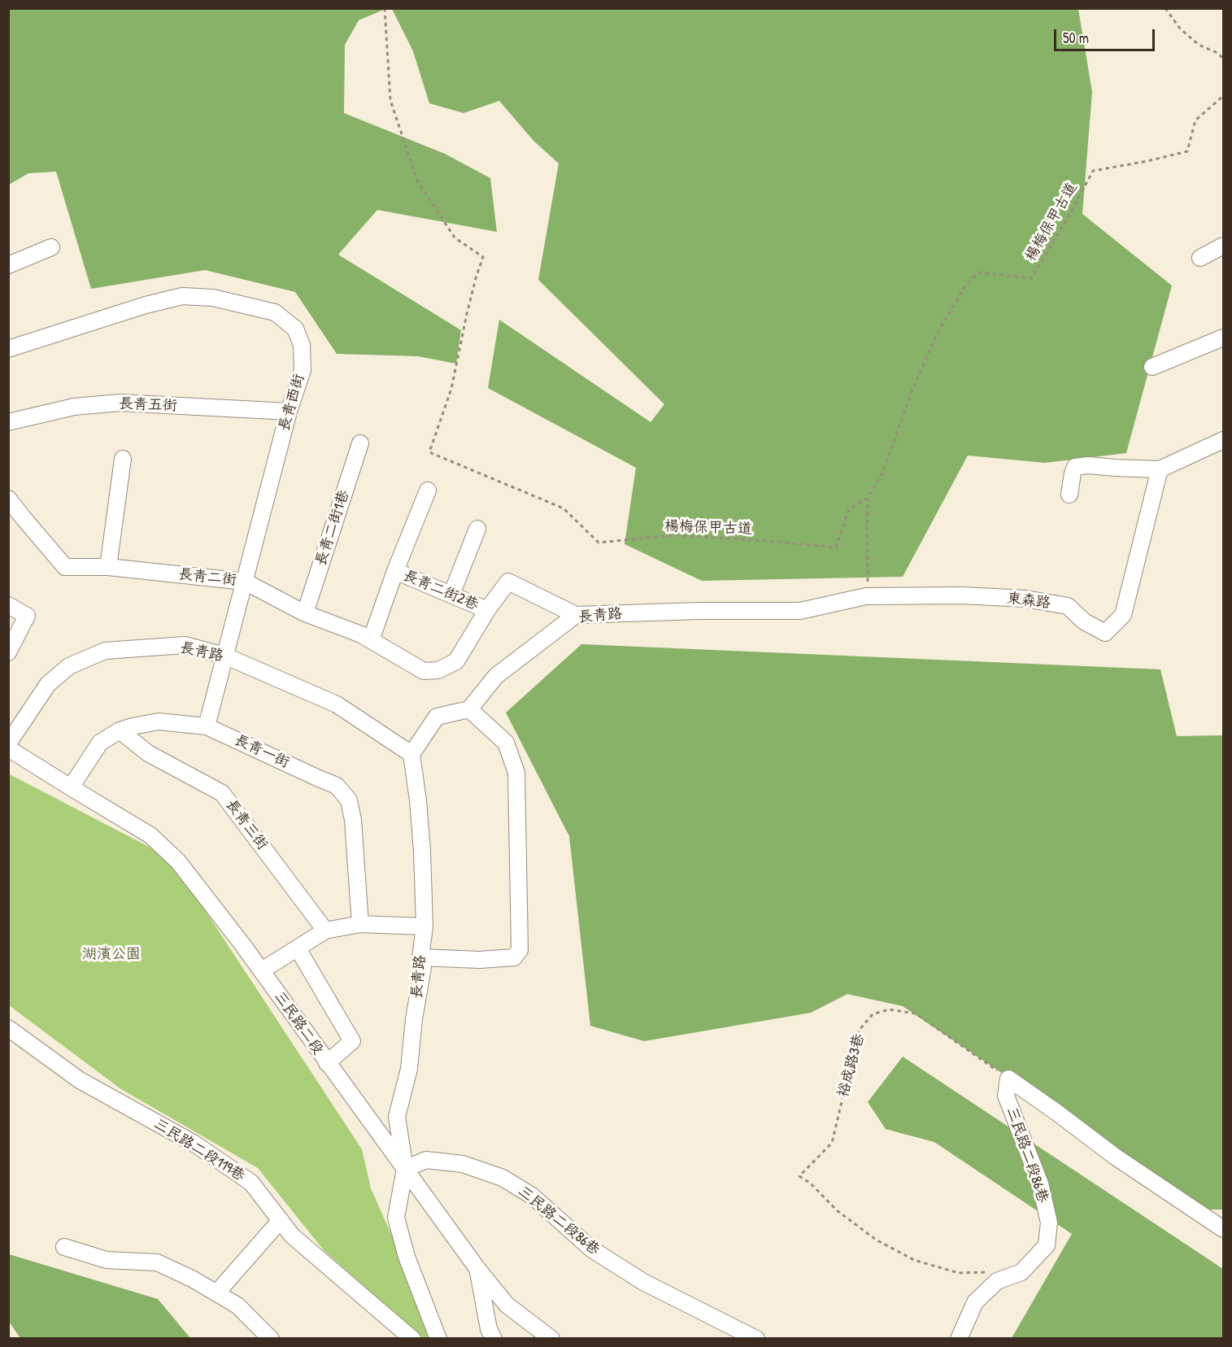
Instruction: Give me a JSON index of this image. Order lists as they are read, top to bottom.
{
  "streets": {
    "street": [
      "長青西街",
      "長青五街",
      "長青二街1巷",
      "長青二街",
      "長青二街2巷",
      "東森路",
      "長青路",
      "長青一街",
      "長青三街",
      "三民路二段",
      "三民路二段119巷",
      "三民路二段86巷"
    ],
    "path": ["楊梅保甲古道", "裕成路3巷"]
  },
  "crossings": [
    ["長青西街", "長青五街"],
    ["長青西街", "長青二街"],
    ["長青西街", "長青路"],
    ["長青西街", "長青一街"],
    ["長青二街1巷", "長青二街"],
    ["長青二街", "長青二街2巷"],
    ["東森路", "長青路"],
    ["長青路", "三民路二段"],
    ["長青路", "三民路二段86巷"],
    ["長青一街", "長青三街"],
    ["長青一街", "三民路二段"],
    ["三民路二段", "三民路二段86巷"],
    ["裕成路3巷", "三民路二段86巷"]
  ],
  "parks": ["湖濱公園"],
  "scale_bar": "50 m"
}
